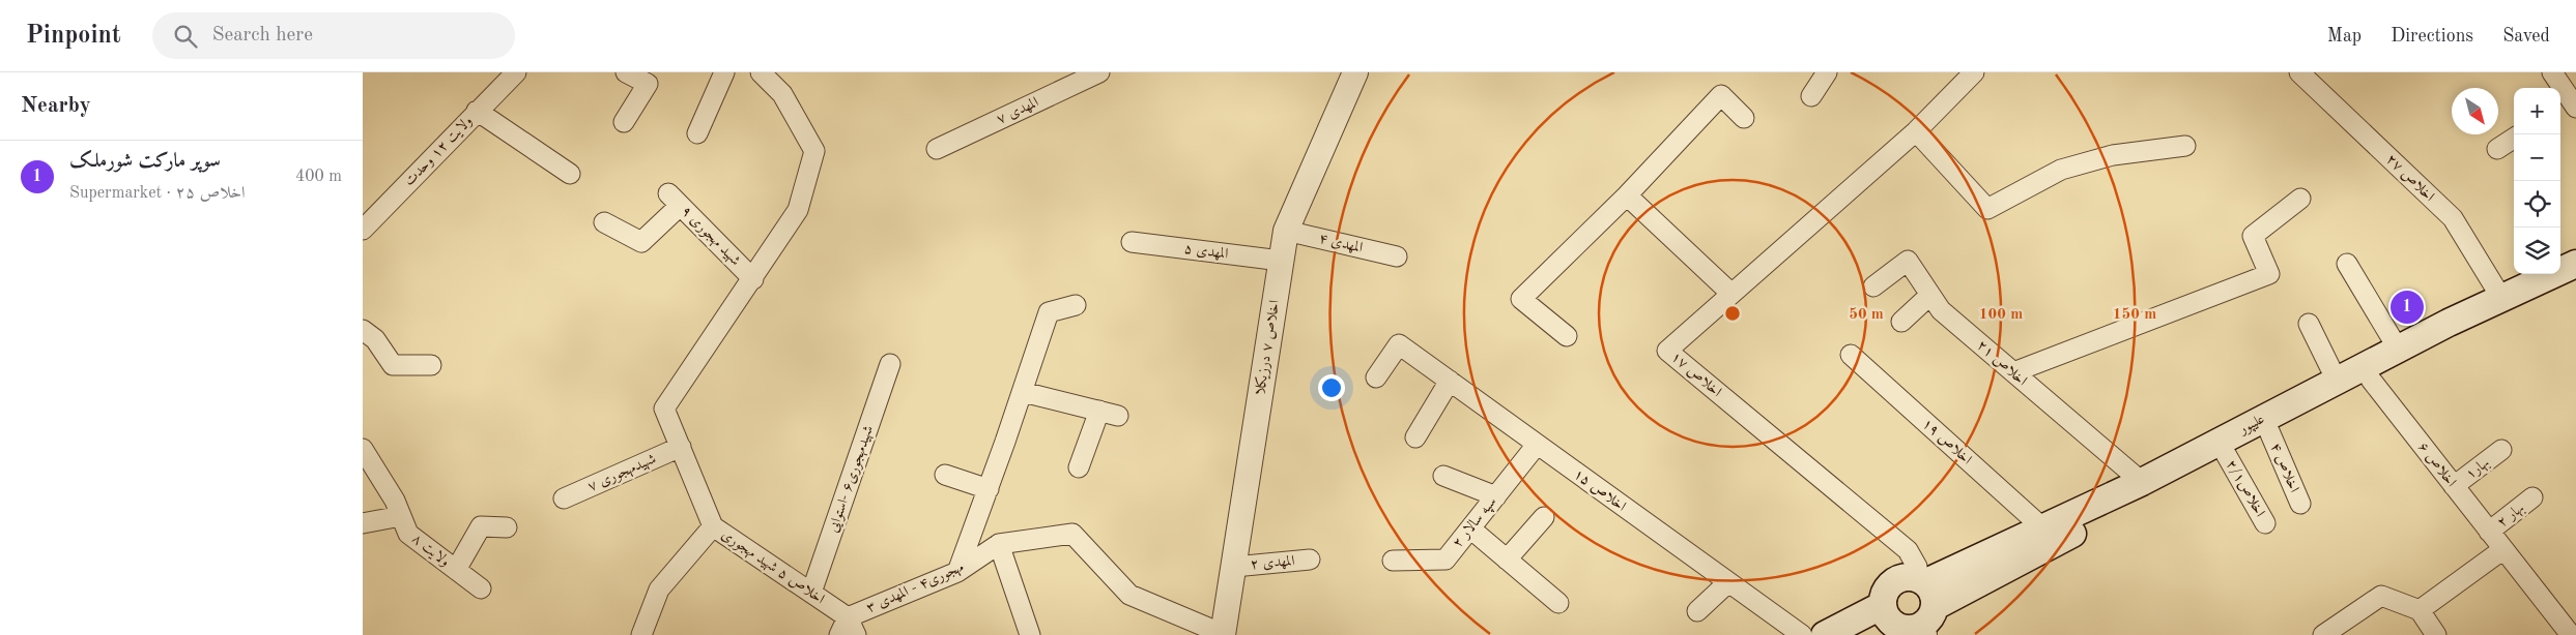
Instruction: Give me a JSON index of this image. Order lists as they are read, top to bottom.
{
  "streets": {
    "main road": ["علیپور"],
    "street": [
      "المهدی ۷",
      "ولایت ۱۲ وحدت",
      "اخلاص ۲۷",
      "شهید مهجوری ۹",
      "المهدی ۴",
      "المهدی ۵",
      "اخلاص ۷ درزیکلا",
      "اخلاص ۲۱",
      "اخلاص ۱۷",
      "اخلاص ۱۹",
      "اخلاص ۶",
      "اخلاص ۴",
      "بهار۱",
      "شهیدمهجوری ۷",
      "شهیدمهجوری۶ -استوایی",
      "اخلاص۲/۱",
      "اخلاص ۱۵",
      "بهار ۲",
      "سپه سالار ۲",
      "ولایت ۸",
      "المهدی ۲",
      "اخلاص ۵ شهید مهجوری",
      "مهجوری۴ - المهدی ۳"
    ]
  },
  "crossings": [
    ["اخلاص ۲۷", "علیپور"],
    ["شهید مهجوری ۹", "اخلاص ۵ شهید مهجوری"],
    ["المهدی ۴", "اخلاص ۷ درزیکلا"],
    ["المهدی ۵", "اخلاص ۷ درزیکلا"],
    ["اخلاص ۷ درزیکلا", "المهدی ۲"],
    ["اخلاص ۷ درزیکلا", "مهجوری۴ - المهدی ۳"],
    ["اخلاص ۲۱", "علیپور"],
    ["اخلاص ۱۷", "علیپور"],
    ["علیپور", "اخلاص ۱۹"],
    ["علیپور", "اخلاص ۶"],
    ["علیپور", "اخلاص ۴"],
    ["علیپور", "اخلاص۲/۱"],
    ["اخلاص ۶", "بهار۱"],
    ["اخلاص ۶", "بهار ۲"],
    ["شهیدمهجوری ۷", "اخلاص ۵ شهید مهجوری"],
    ["شهیدمهجوری۶ -استوایی", "اخلاص ۵ شهید مهجوری"],
    ["اخلاص ۱۵", "سپه سالار ۲"],
    ["اخلاص ۵ شهید مهجوری", "مهجوری۴ - المهدی ۳"]
  ],
  "north": "bottom right",
  "page": {
    "header": "Pinpoint",
    "search": "Search here",
    "nav": ["Map", "Directions", "Saved"],
    "heading": "Nearby",
    "map_buttons": ["+", "−"],
    "list": [
      {
        "mark": "1",
        "name": "سوپر مارکت شورملک",
        "note": "Supermarket · اخلاص ۲۵",
        "value": "400 m"
      }
    ],
    "pins": "1"
  },
  "rings": ["50 m", "100 m", "150 m"]
}
